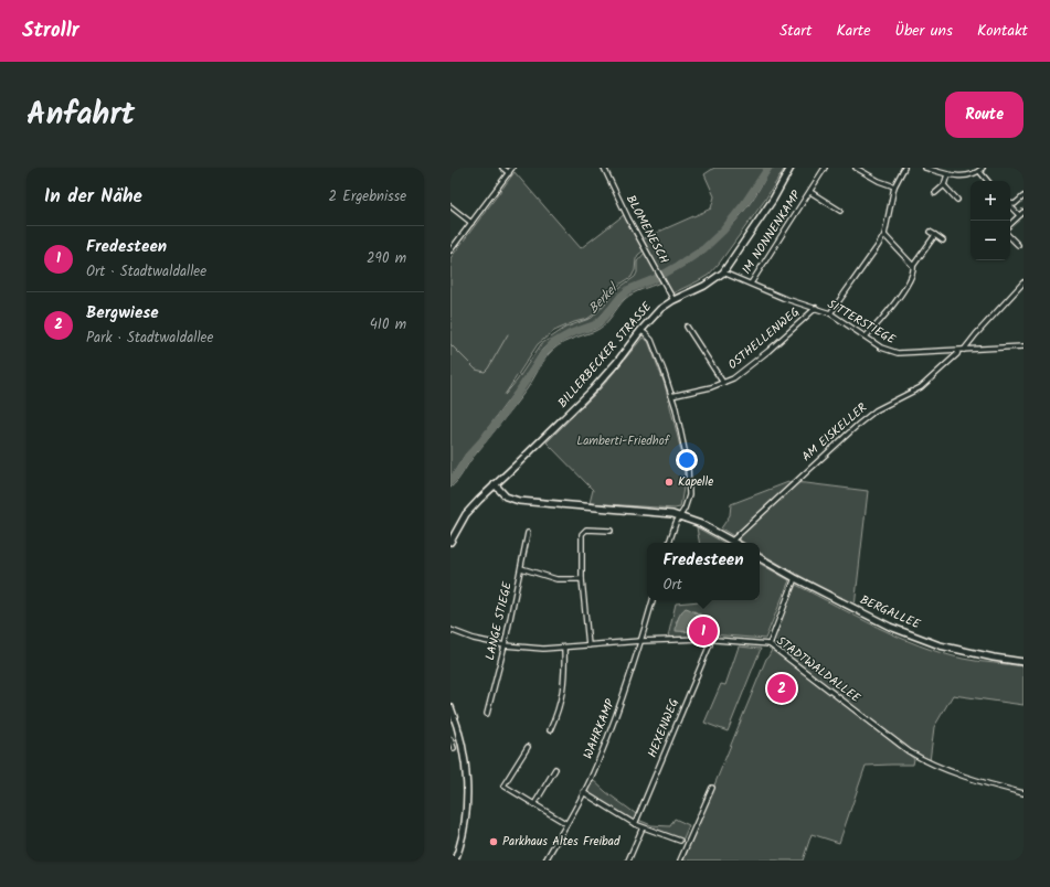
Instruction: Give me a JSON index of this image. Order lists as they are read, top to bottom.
{
  "streets": {
    "street": [
      "BLOMENESCH",
      "IM NONNENKAMP",
      "SITTERSTIEGE",
      "OSTHELLENWEG",
      "BILLERBECKER STRASSE",
      "AM EISKELLER",
      "BERGALLEE",
      "LANGE STIEGE",
      "STADTWALDALLEE",
      "HEXENWEG",
      "WAHRKAMP"
    ]
  },
  "crossings": [
    ["BLOMENESCH", "BILLERBECKER STRASSE"],
    ["IM NONNENKAMP", "SITTERSTIEGE"],
    ["SITTERSTIEGE", "OSTHELLENWEG"],
    ["SITTERSTIEGE", "BILLERBECKER STRASSE"],
    ["SITTERSTIEGE", "AM EISKELLER"],
    ["LANGE STIEGE", "STADTWALDALLEE"],
    ["STADTWALDALLEE", "HEXENWEG"],
    ["STADTWALDALLEE", "WAHRKAMP"]
  ],
  "water": ["Berkel"],
  "parks": ["Lamberti-Friedhof"],
  "places": ["Kapelle", "Parkhaus Altes Freibad"],
  "page": {
    "header": "Strollr",
    "nav": [
      "Start",
      "Karte",
      "Über uns",
      "Kontakt"
    ],
    "title": "Anfahrt",
    "buttons": "Route",
    "heading": ["In der Nähe", "2 Ergebnisse"],
    "map_buttons": ["+", "−"],
    "list": [
      {
        "mark": "1",
        "name": "Fredesteen",
        "note": "Ort · Stadtwaldallee",
        "value": "290 m"
      },
      {
        "mark": "2",
        "name": "Bergwiese",
        "note": "Park · Stadtwaldallee",
        "value": "410 m"
      }
    ],
    "popup": ["Fredesteen", "Ort"],
    "pins": ["1", "2"]
  }
}
